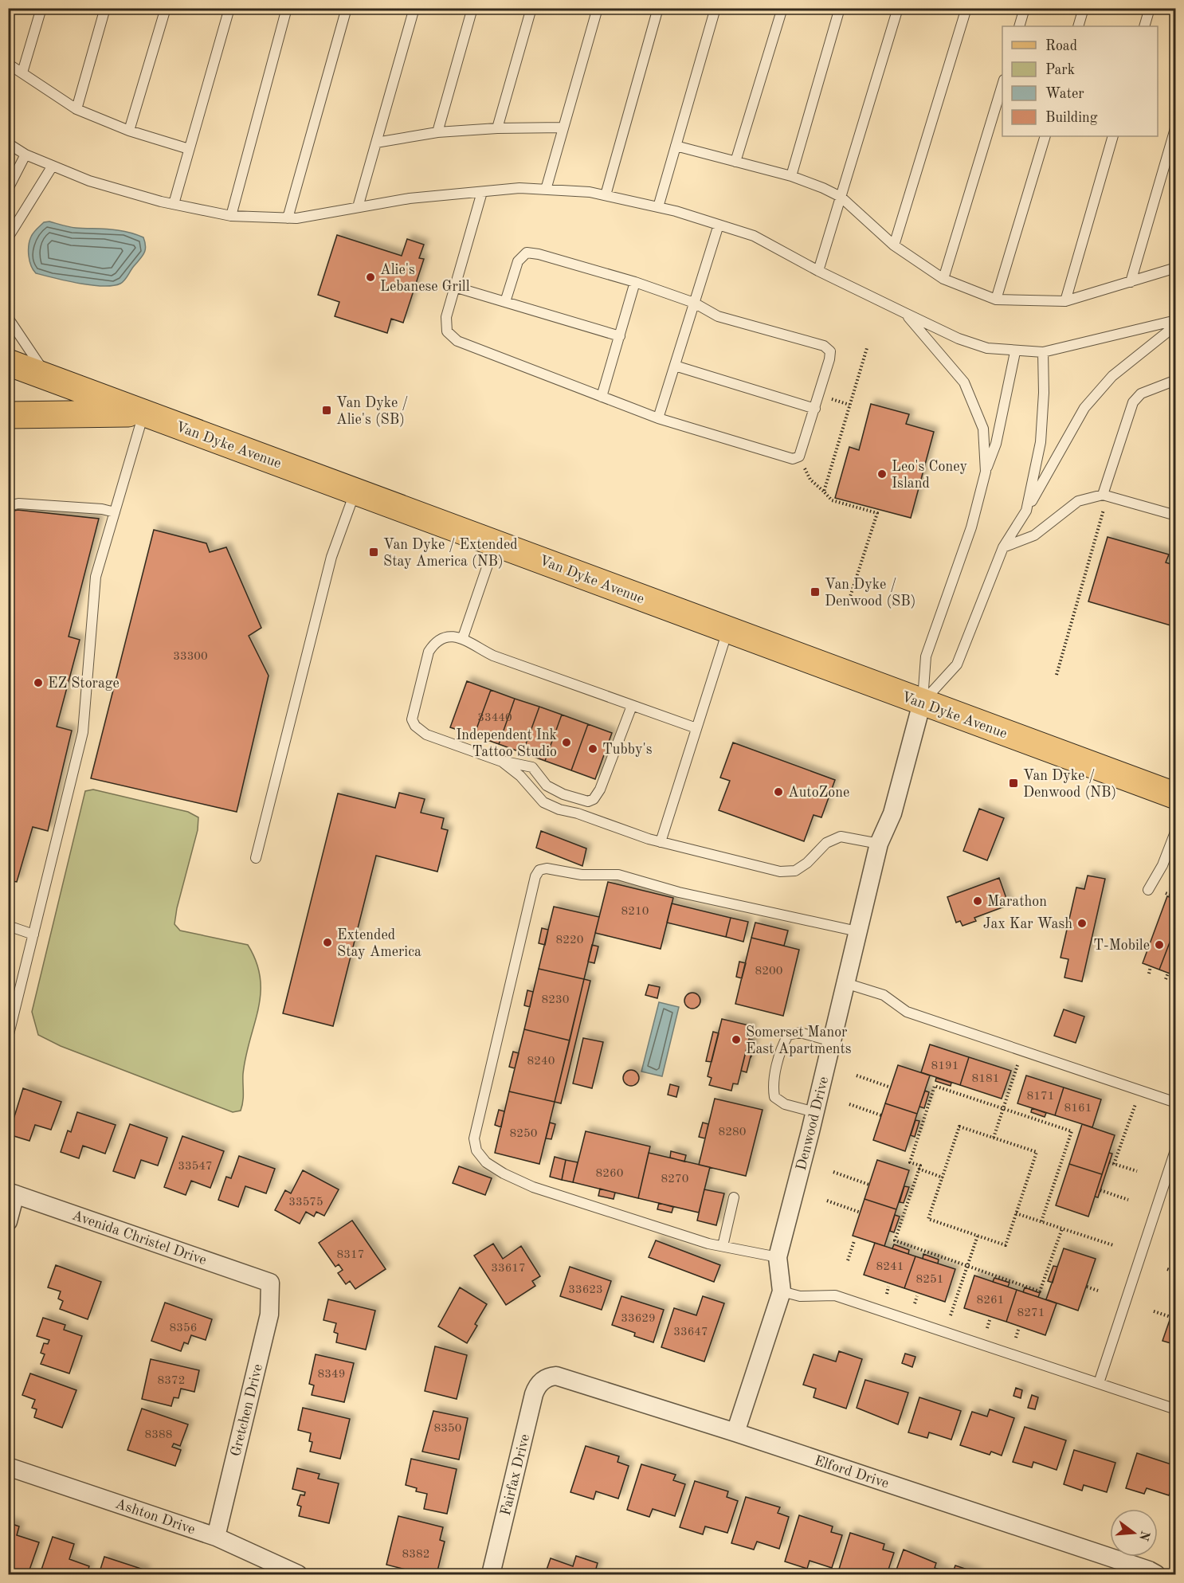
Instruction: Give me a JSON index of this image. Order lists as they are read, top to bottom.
{
  "streets": {
    "main road": ["Van Dyke Avenue"],
    "street": [
      "Denwood Drive",
      "Avenida Christel Drive",
      "Gretchen Drive",
      "Elford Drive",
      "Fairfax Drive",
      "Ashton Drive"
    ]
  },
  "crossings": [
    ["Van Dyke Avenue", "Denwood Drive"],
    ["Denwood Drive", "Elford Drive"],
    ["Avenida Christel Drive", "Gretchen Drive"],
    ["Gretchen Drive", "Ashton Drive"],
    ["Elford Drive", "Fairfax Drive"]
  ],
  "places": {
    "other": [
      "Alie's Lebanese Grill",
      "Leo's Coney Island",
      "EZ Storage",
      "Independent Ink Tattoo Studio",
      "Tubby's",
      "AutoZone",
      "Marathon",
      "Jax Kar Wash",
      "Extended Stay America",
      "T-Mobile",
      "Somerset Manor East Apartments"
    ],
    "transit": [
      "Van Dyke / Alie's (SB)",
      "Van Dyke / Extended Stay America (NB)",
      "Van Dyke / Denwood (SB)",
      "Van Dyke / Denwood (NB)"
    ]
  },
  "house_numbers": [
    "33300",
    "33440",
    "8210",
    "8220",
    "8200",
    "8230",
    "8240",
    "8191",
    "8181",
    "8171",
    "8161",
    "8280",
    "8250",
    "33547",
    "8260",
    "8270",
    "33575",
    "8317",
    "8241",
    "33617",
    "8251",
    "33623",
    "8261",
    "8271",
    "33629",
    "8356",
    "33647",
    "8349",
    "8372",
    "8350",
    "8388",
    "8382"
  ],
  "legend": [
    "Road",
    "Park",
    "Water",
    "Building"
  ],
  "north": "right"
}
